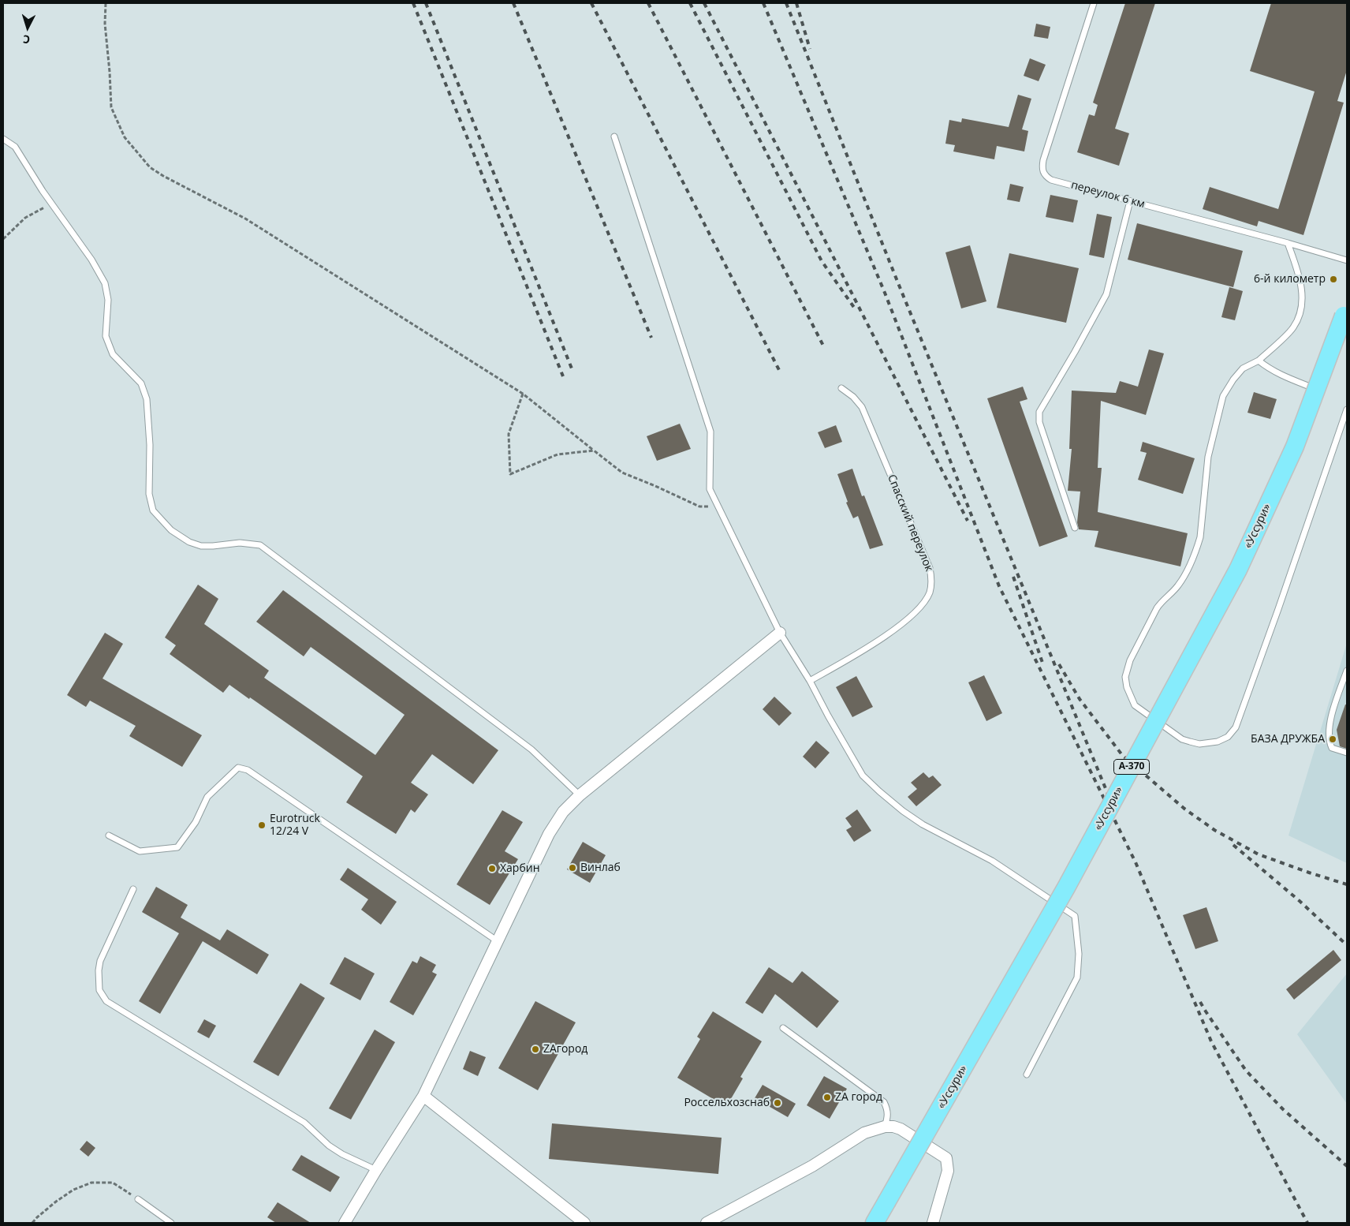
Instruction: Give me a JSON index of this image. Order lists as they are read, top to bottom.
{
  "streets": {
    "highway": ["«Уссури»", "А-370"],
    "lane": ["переулок 6 км", "Спасский переулок"]
  },
  "places": [
    "6-й километр",
    "БАЗА ДРУЖБА",
    "Eurotruck 12/24 V",
    "Винлаб",
    "Харбин",
    "ZAгород",
    "ZA город",
    "Россельхозснаб"
  ],
  "north": "bottom"
}
